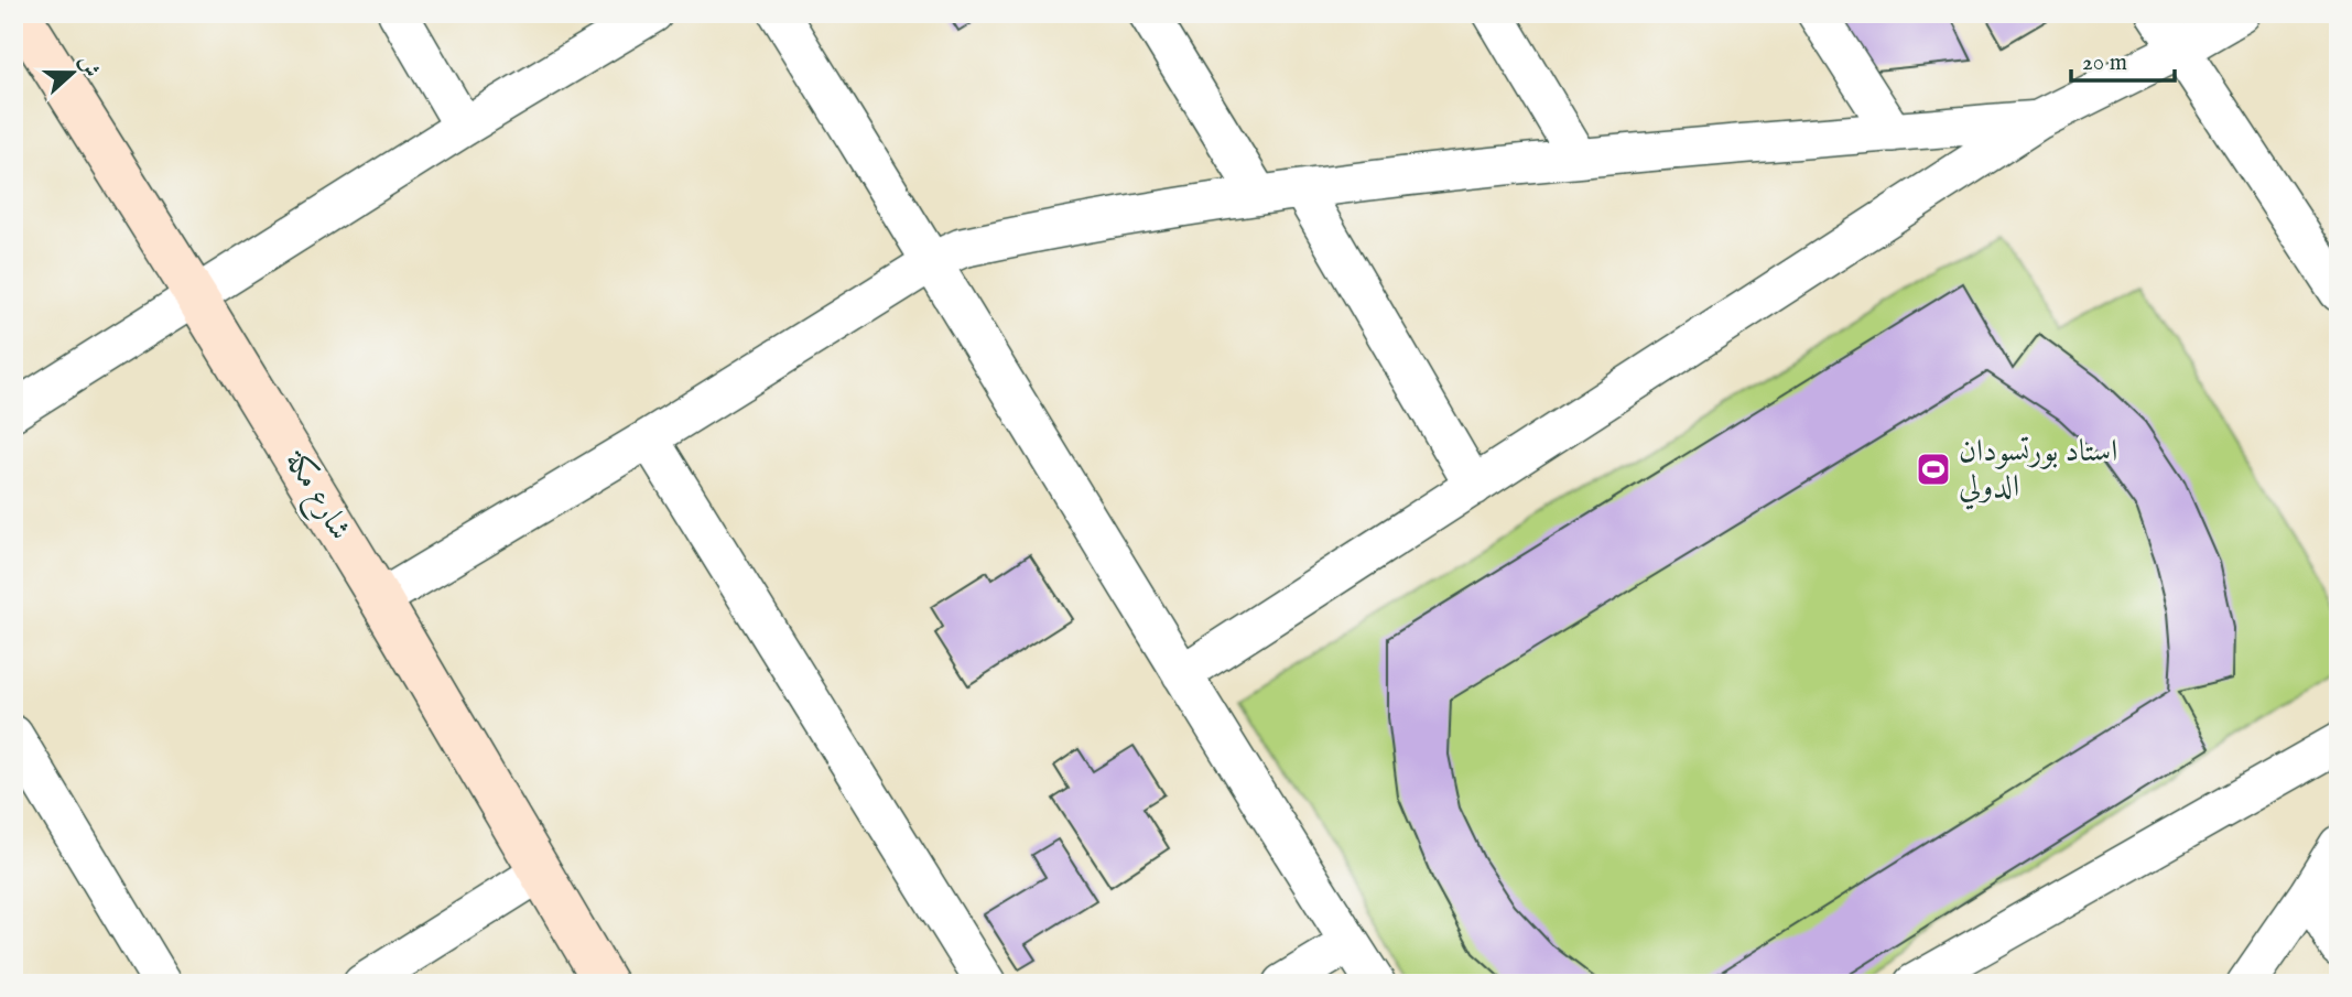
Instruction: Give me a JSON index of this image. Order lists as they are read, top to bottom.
{
  "streets": {
    "main road": ["شارع مكة"]
  },
  "places": {
    "sports": ["استاد بورتسودان الدولي"]
  },
  "scale_bar": "20 m",
  "north": "right"
}
